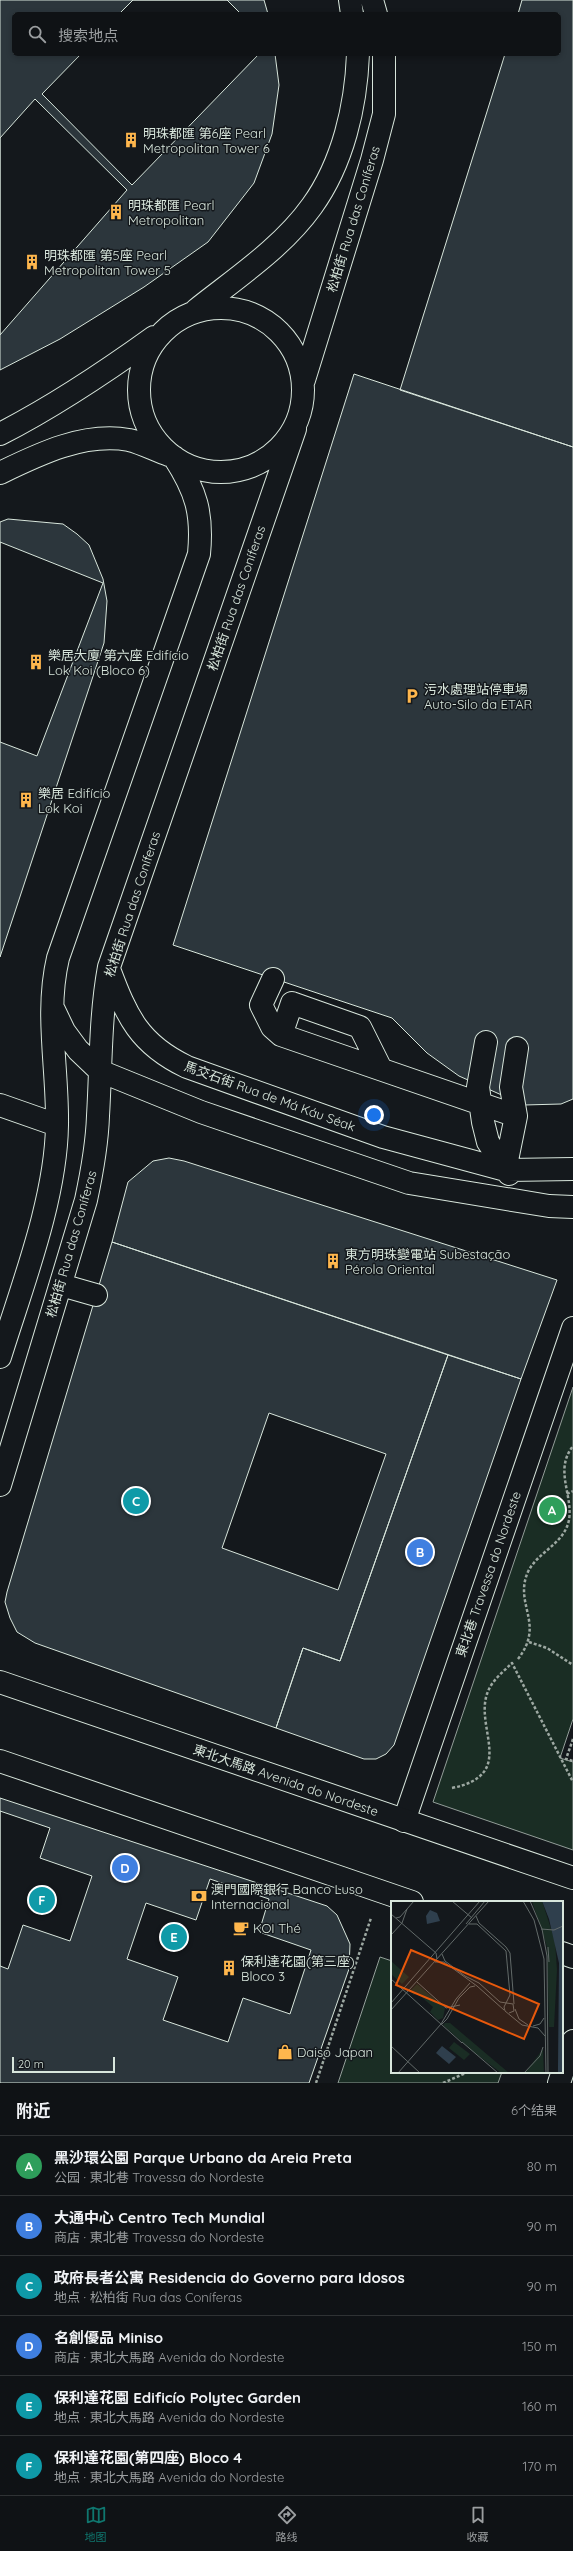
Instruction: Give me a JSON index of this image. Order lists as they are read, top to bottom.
{
  "streets": {
    "street": [
      "松柏街 Rua das Coníferas",
      "馬交石街 Rua de Má Káu Séak",
      "東北巷 Travessa do Nordeste",
      "東北大馬路 Avenida do Nordeste"
    ]
  },
  "crossings": [
    ["松柏街 Rua das Coníferas", "馬交石街 Rua de Má Káu Séak"],
    ["東北巷 Travessa do Nordeste", "東北大馬路 Avenida do Nordeste"]
  ],
  "places": {
    "building": [
      "明珠都匯 第6座 Pearl Metropolitan Tower 6",
      "明珠都匯 Pearl Metropolitan",
      "明珠都匯 第5座 Pearl Metropolitan Tower 5",
      "樂居大廈 第六座 Edifício Lok Koi (Bloco 6)",
      "樂居 Edifício Lok Koi",
      "東方明珠變電站 Subestação Pérola Oriental",
      "保利達花園(第三座) Bloco 3"
    ],
    "parking": ["污水處理站停車場 Auto-Silo da ETAR"],
    "bank": ["澳門國際銀行 Banco Luso Internacional"],
    "cafe": ["KOI Thé"],
    "shop": ["Daiso Japan"]
  },
  "scale_bar": "20 m",
  "page": {
    "search": "搜索地点",
    "pins": [
      "C",
      "A",
      "B",
      "D",
      "F",
      "E"
    ],
    "scale": "20 m",
    "heading": ["附近", "6个结果"],
    "list": [
      {
        "mark": "A",
        "name": "黑沙環公園 Parque Urbano da Areia Preta",
        "note": "公园 · 東北巷 Travessa do Nordeste",
        "value": "80 m"
      },
      {
        "mark": "B",
        "name": "大通中心 Centro Tech Mundial",
        "note": "商店 · 東北巷 Travessa do Nordeste",
        "value": "90 m"
      },
      {
        "mark": "C",
        "name": "政府長者公寓 Residencia do Governo para Idosos",
        "note": "地点 · 松柏街 Rua das Coníferas",
        "value": "90 m"
      },
      {
        "mark": "D",
        "name": "名創優品 Miniso",
        "note": "商店 · 東北大馬路 Avenida do Nordeste",
        "value": "150 m"
      },
      {
        "mark": "E",
        "name": "保利達花園 Edificío Polytec Garden",
        "note": "地点 · 東北大馬路 Avenida do Nordeste",
        "value": "160 m"
      },
      {
        "mark": "F",
        "name": "保利達花園(第四座) Bloco 4",
        "note": "地点 · 東北大馬路 Avenida do Nordeste",
        "value": "170 m"
      }
    ],
    "nav": ["地图", "路线", "收藏"]
  }
}
